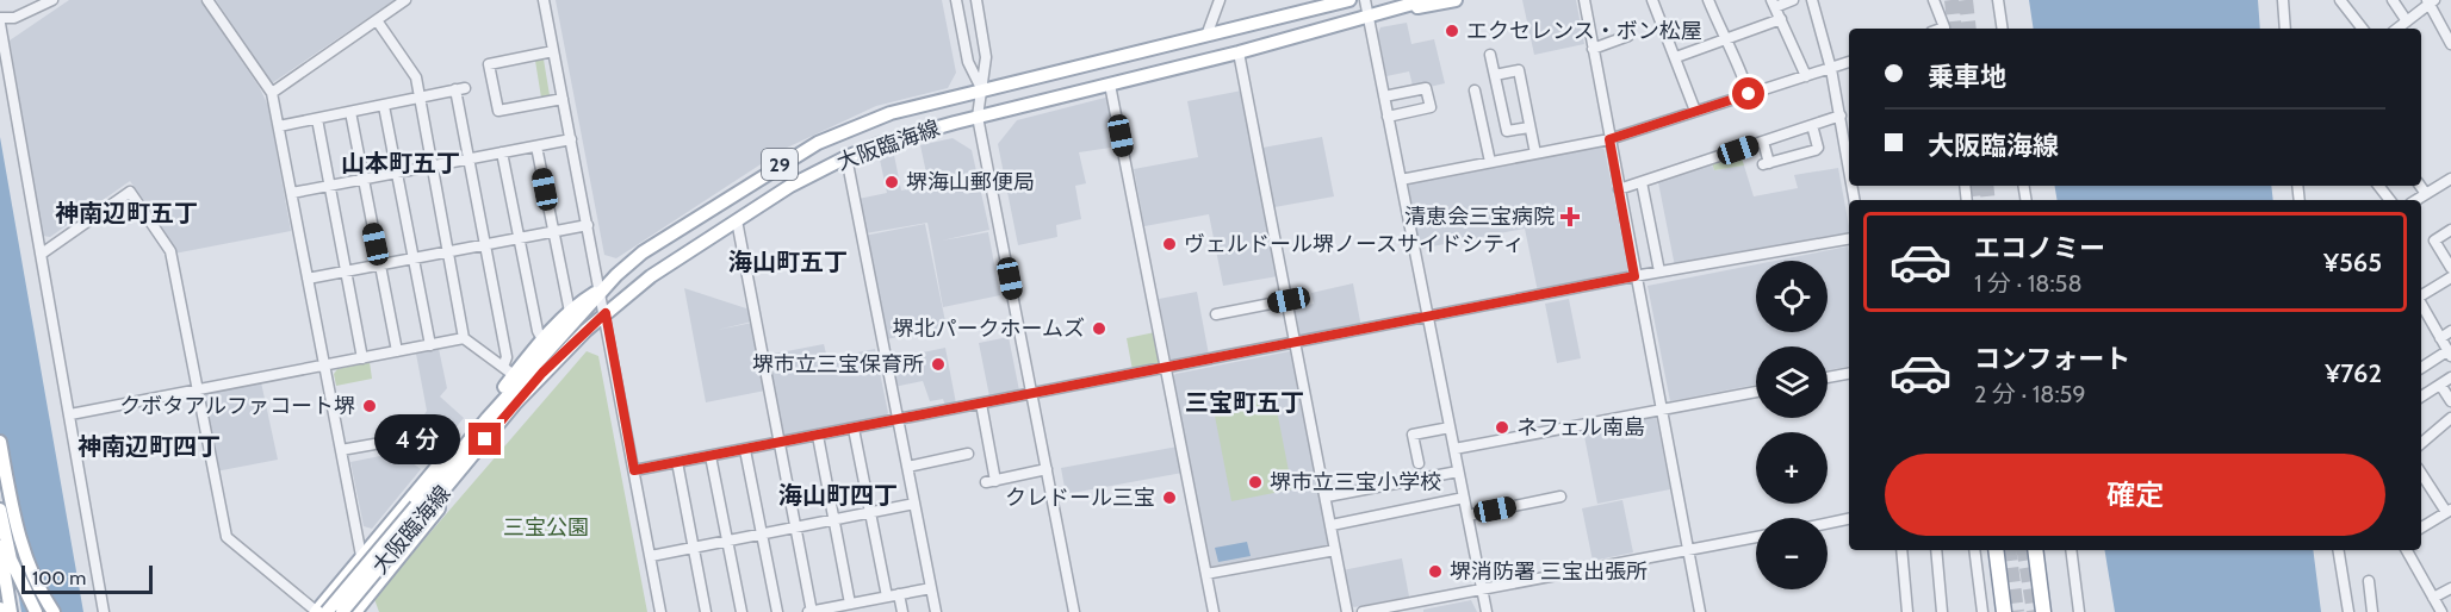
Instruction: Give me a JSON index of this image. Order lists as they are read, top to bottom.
{
  "streets": {
    "main road": ["大阪臨海線", "29"]
  },
  "crossings": [
    ["大阪臨海線", "29"]
  ],
  "districts": [
    "山本町五丁",
    "神南辺町五丁",
    "海山町五丁",
    "三宝町五丁",
    "神南辺町四丁",
    "海山町四丁"
  ],
  "parks": ["三宝公園"],
  "places": {
    "other": [
      "エクセレンス・ボン松屋",
      "堺海山郵便局",
      "ヴェルドール堺ノースサイドシティ",
      "堺北パークホームズ",
      "堺市立三宝保育所",
      "クボタアルファコート堺",
      "ネフェル南島",
      "堺市立三宝小学校",
      "クレドール三宝",
      "堺消防署 三宝出張所"
    ],
    "health": ["清恵会三宝病院"]
  },
  "scale_bar": "100 m",
  "page": {
    "banner": ["乗車地", "大阪臨海線"],
    "list": [
      {
        "name": "エコノミー",
        "note": "1 分 · 18:58",
        "value": "¥565"
      },
      {
        "name": "コンフォート",
        "note": "2 分 · 18:59",
        "value": "¥762"
      }
    ],
    "map_buttons": ["+", "−"],
    "bubble": "4 分",
    "buttons": "確定",
    "scale": "100 m"
  }
}
